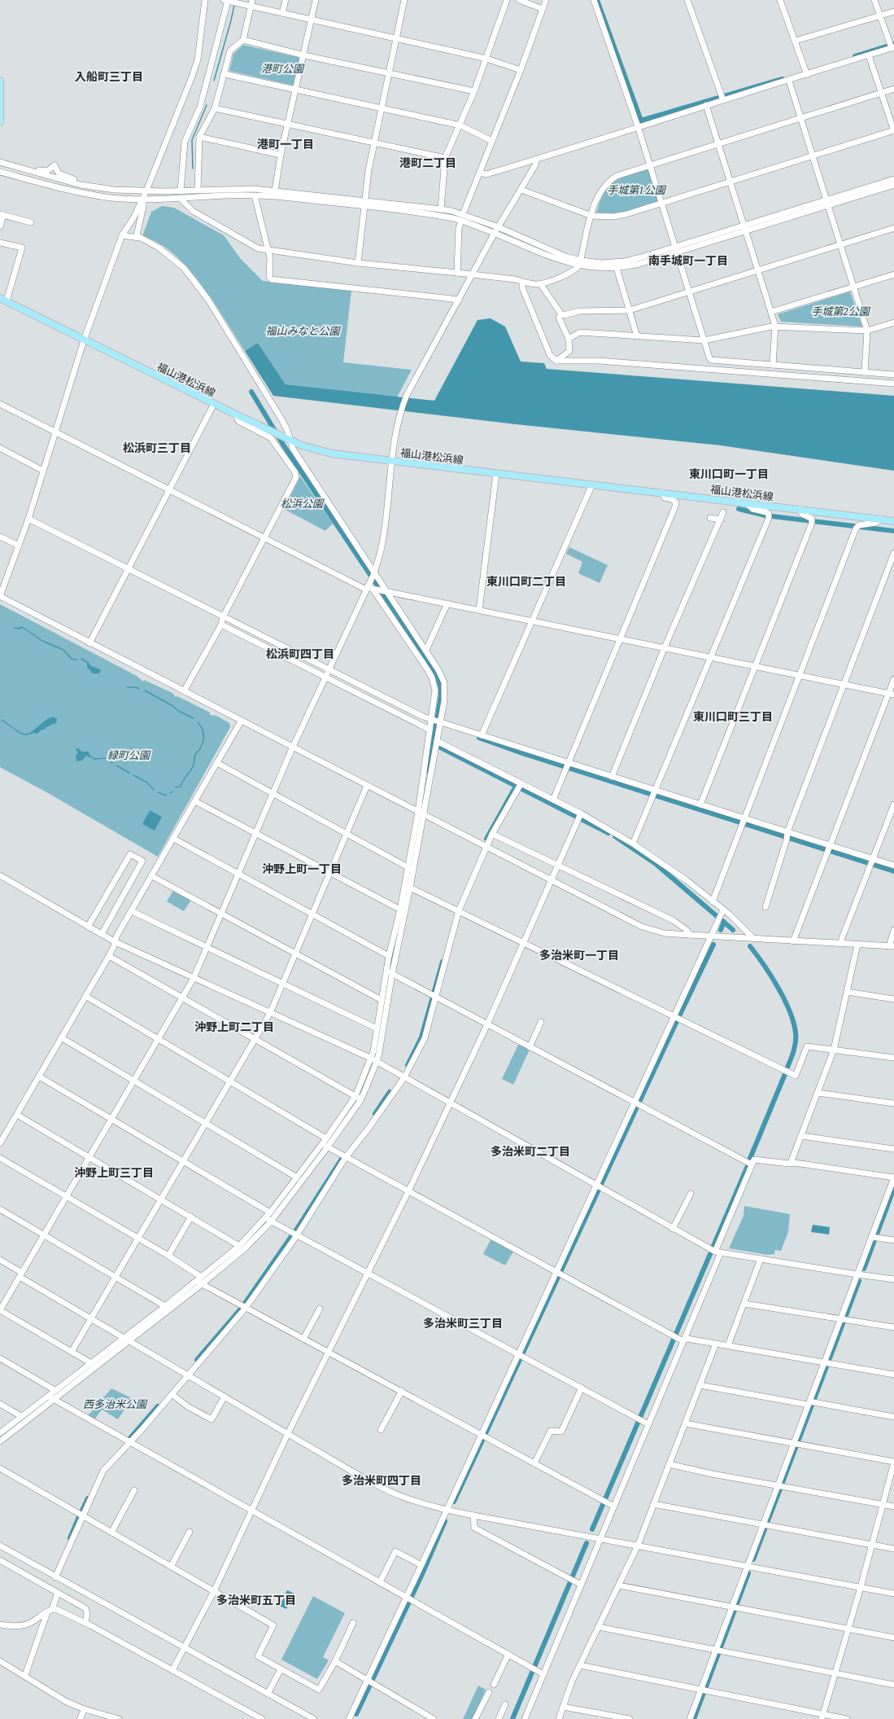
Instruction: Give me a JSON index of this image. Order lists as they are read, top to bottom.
{
  "streets": {
    "main road": ["福山港松浜線"]
  },
  "districts": [
    "入船町三丁目",
    "港町一丁目",
    "港町二丁目",
    "南手城町一丁目",
    "松浜町三丁目",
    "東川口町一丁目",
    "東川口町二丁目",
    "松浜町四丁目",
    "東川口町三丁目",
    "沖野上町一丁目",
    "多治米町一丁目",
    "沖野上町二丁目",
    "多治米町二丁目",
    "沖野上町三丁目",
    "多治米町三丁目",
    "多治米町四丁目",
    "多治米町五丁目"
  ],
  "parks": [
    "港町公園",
    "手城第1公園",
    "手城第2公園",
    "福山みなと公園",
    "松浜公園",
    "緑町公園",
    "西多治米公園"
  ]
}
